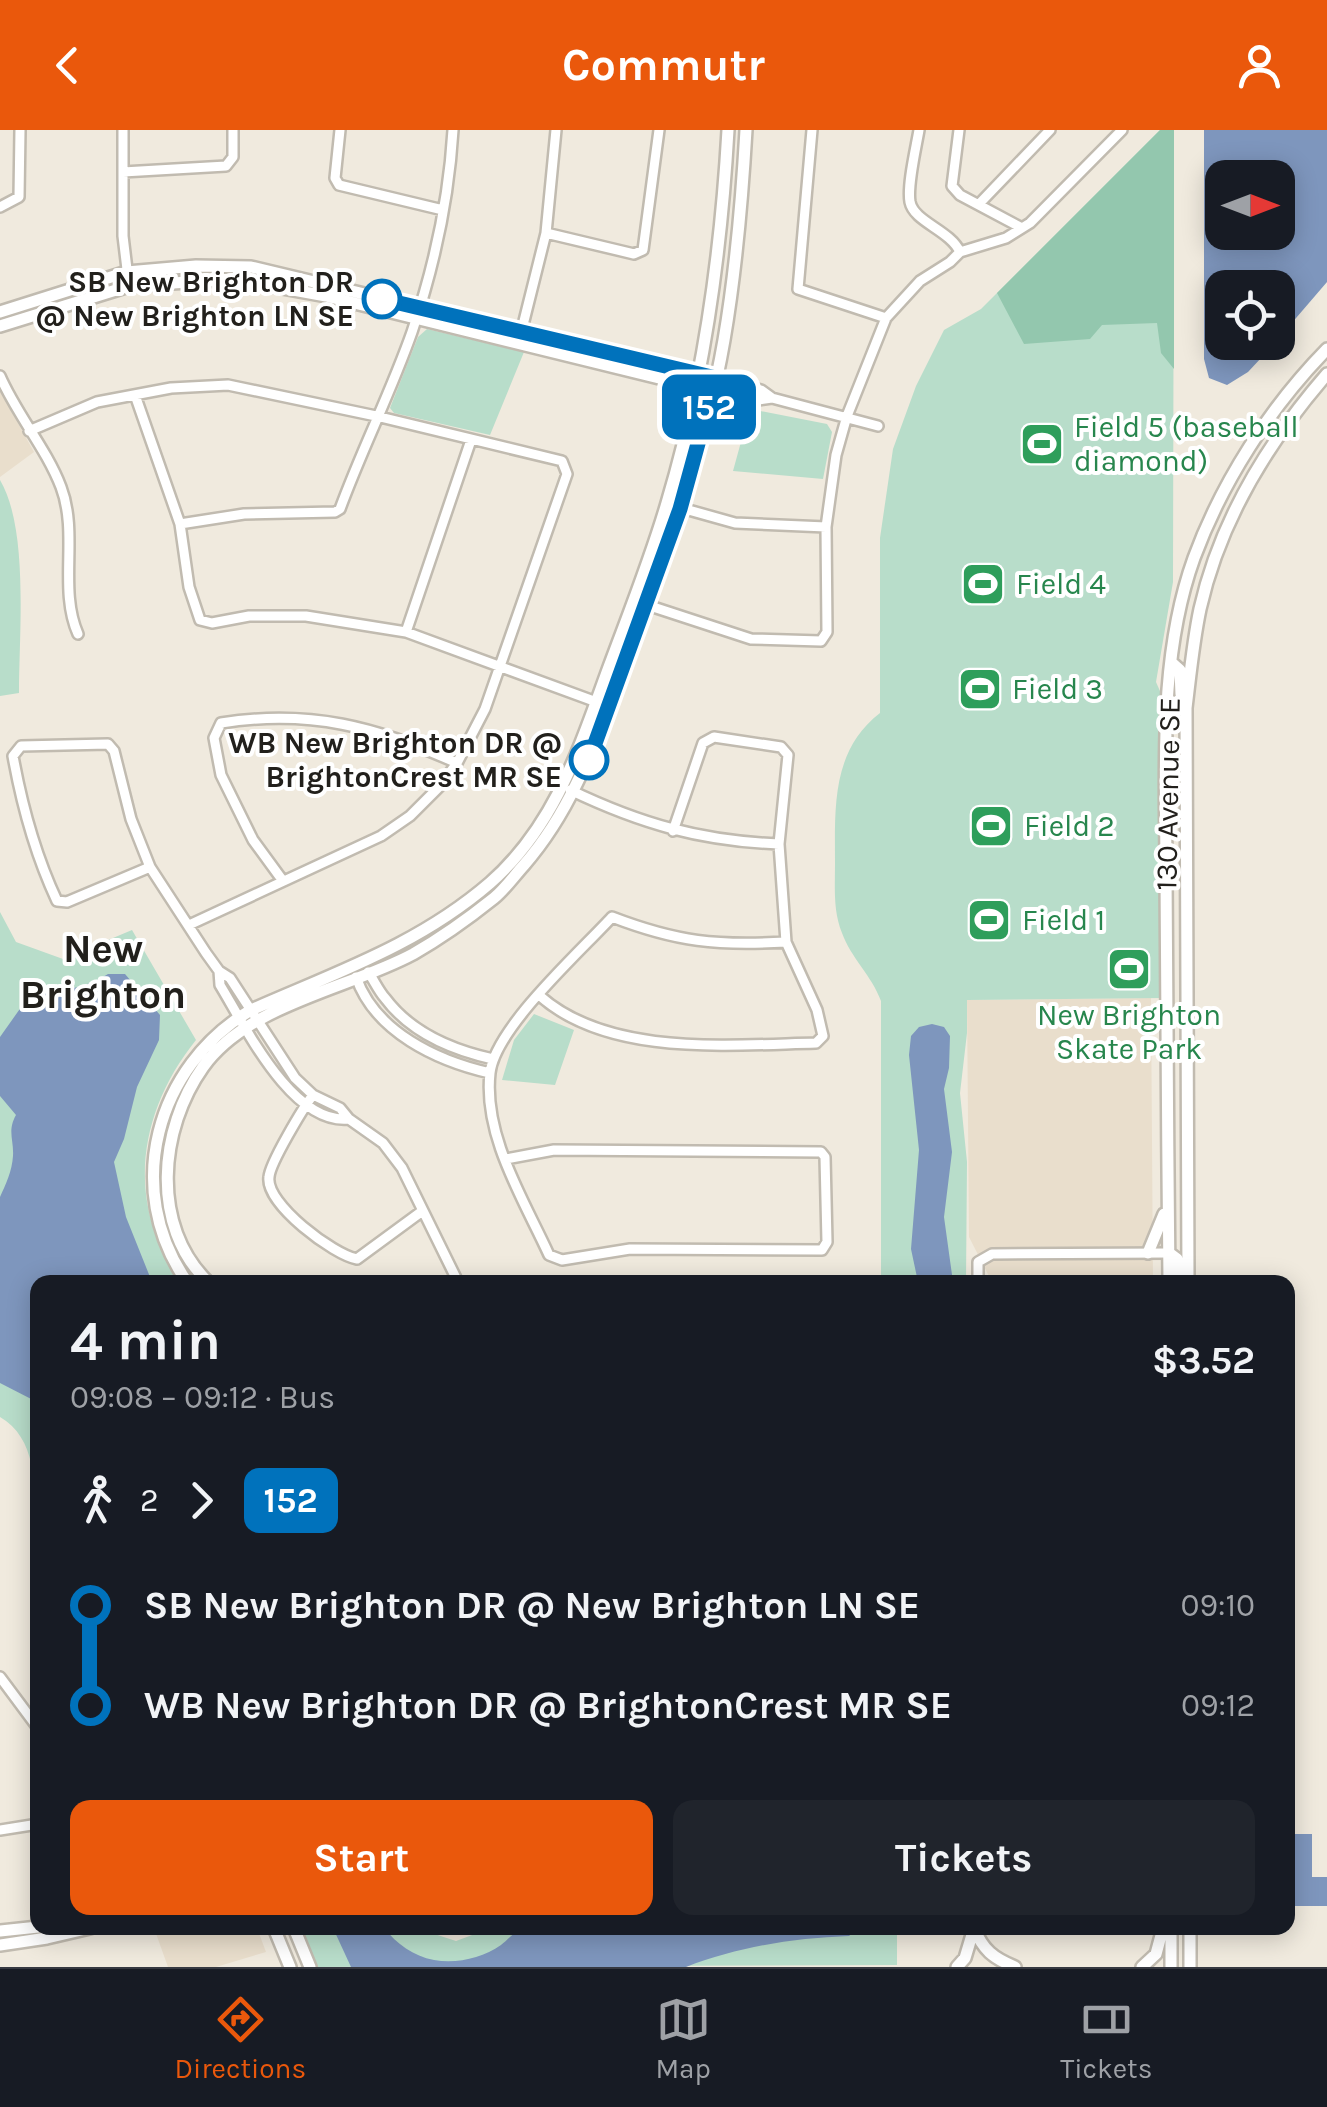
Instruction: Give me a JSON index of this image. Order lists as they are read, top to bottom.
{
  "streets": {
    "street": ["130 Avenue SE"]
  },
  "districts": ["New Brighton"],
  "places": {
    "other": ["SB New Brighton DR @ New Brighton LN SE", "WB New Brighton DR @ BrightonCrest MR SE"],
    "sports": [
      "Field 5 (baseball diamond)",
      "Field 4",
      "Field 3",
      "Field 2",
      "Field 1",
      "New Brighton Skate Park"
    ]
  },
  "lines": ["bus line 152"],
  "north": "right",
  "page": {
    "header": "Commutr",
    "on_map": "152",
    "heading": ["4 min", "09:08 – 09:12 · Bus", "$3.52"],
    "legs": ["2", "152"],
    "list": [
      {
        "name": "SB New Brighton DR @ New Brighton LN SE",
        "value": "09:10"
      },
      {
        "name": "WB New Brighton DR @ BrightonCrest MR SE",
        "value": "09:12"
      }
    ],
    "buttons": ["Start", "Tickets"],
    "tabs": ["Directions", "Map", "Tickets"]
  }
}
